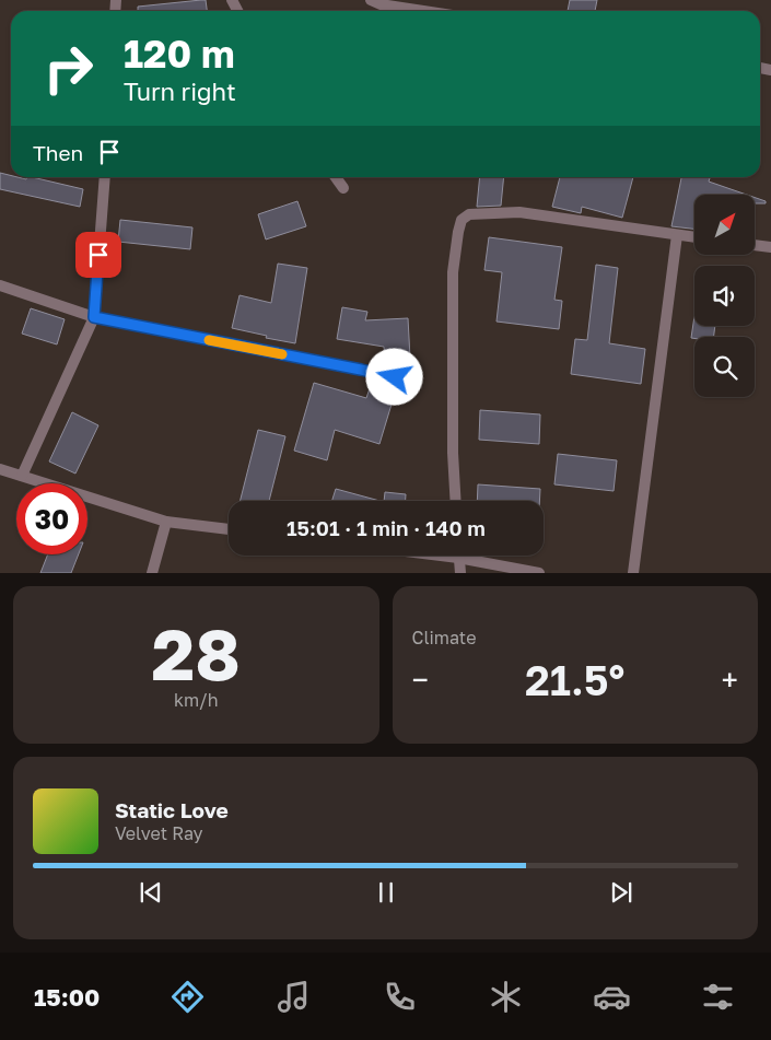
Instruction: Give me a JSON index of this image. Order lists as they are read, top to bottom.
{
  "north": "top right",
  "page": {
    "turn": ["120 m", "Turn right"],
    "then": "Then",
    "limit": "30",
    "trip": "15:01 · 1 min · 140 m",
    "tile": [
      ["28", "km/h"],
      "Climate"
    ],
    "heat": ["−", "21.5°", "+"],
    "song": ["Static Love", "Velvet Ray"],
    "tabs": "15:00"
  }
}
